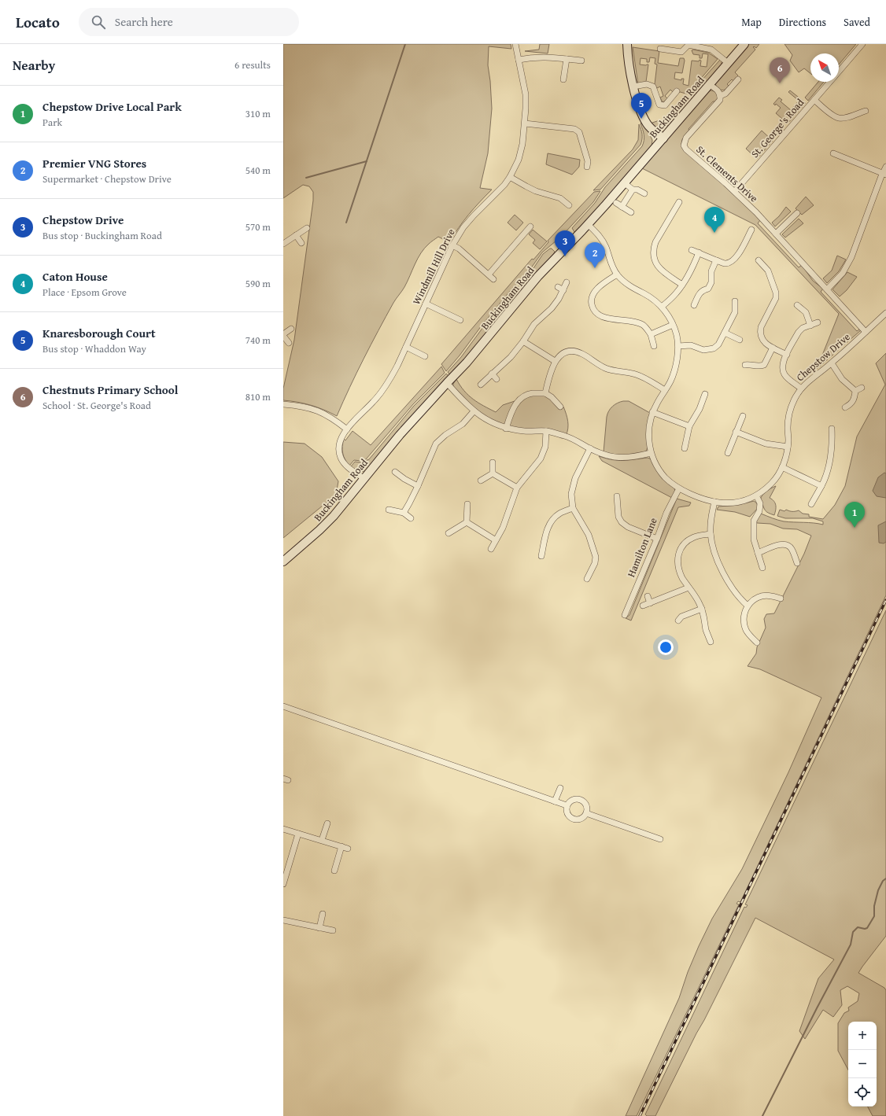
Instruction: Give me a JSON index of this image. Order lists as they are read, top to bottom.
{
  "streets": {
    "main road": ["Buckingham Road"],
    "street": [
      "St. George's Road",
      "St. Clements Drive",
      "Windmill Hill Drive",
      "Chepstow Drive",
      "Hamilton Lane"
    ]
  },
  "crossings": [
    ["Buckingham Road", "Windmill Hill Drive"],
    ["Buckingham Road", "Chepstow Drive"],
    ["St. George's Road", "St. Clements Drive"],
    ["St. Clements Drive", "Chepstow Drive"],
    ["Chepstow Drive", "Hamilton Lane"]
  ],
  "north": "top left",
  "page": {
    "header": "Locato",
    "search": "Search here",
    "nav": ["Map", "Directions", "Saved"],
    "heading": ["Nearby", "6 results"],
    "pins": [
      "6",
      "5",
      "4",
      "3",
      "2",
      "1"
    ],
    "list": [
      {
        "mark": "1",
        "name": "Chepstow Drive Local Park",
        "note": "Park",
        "value": "310 m"
      },
      {
        "mark": "2",
        "name": "Premier VNG Stores",
        "note": "Supermarket · Chepstow Drive",
        "value": "540 m"
      },
      {
        "mark": "3",
        "name": "Chepstow Drive",
        "note": "Bus stop · Buckingham Road",
        "value": "570 m"
      },
      {
        "mark": "4",
        "name": "Caton House",
        "note": "Place · Epsom Grove",
        "value": "590 m"
      },
      {
        "mark": "5",
        "name": "Knaresborough Court",
        "note": "Bus stop · Whaddon Way",
        "value": "740 m"
      },
      {
        "mark": "6",
        "name": "Chestnuts Primary School",
        "note": "School · St. George's Road",
        "value": "810 m"
      }
    ],
    "map_buttons": ["+", "−"]
  }
}
